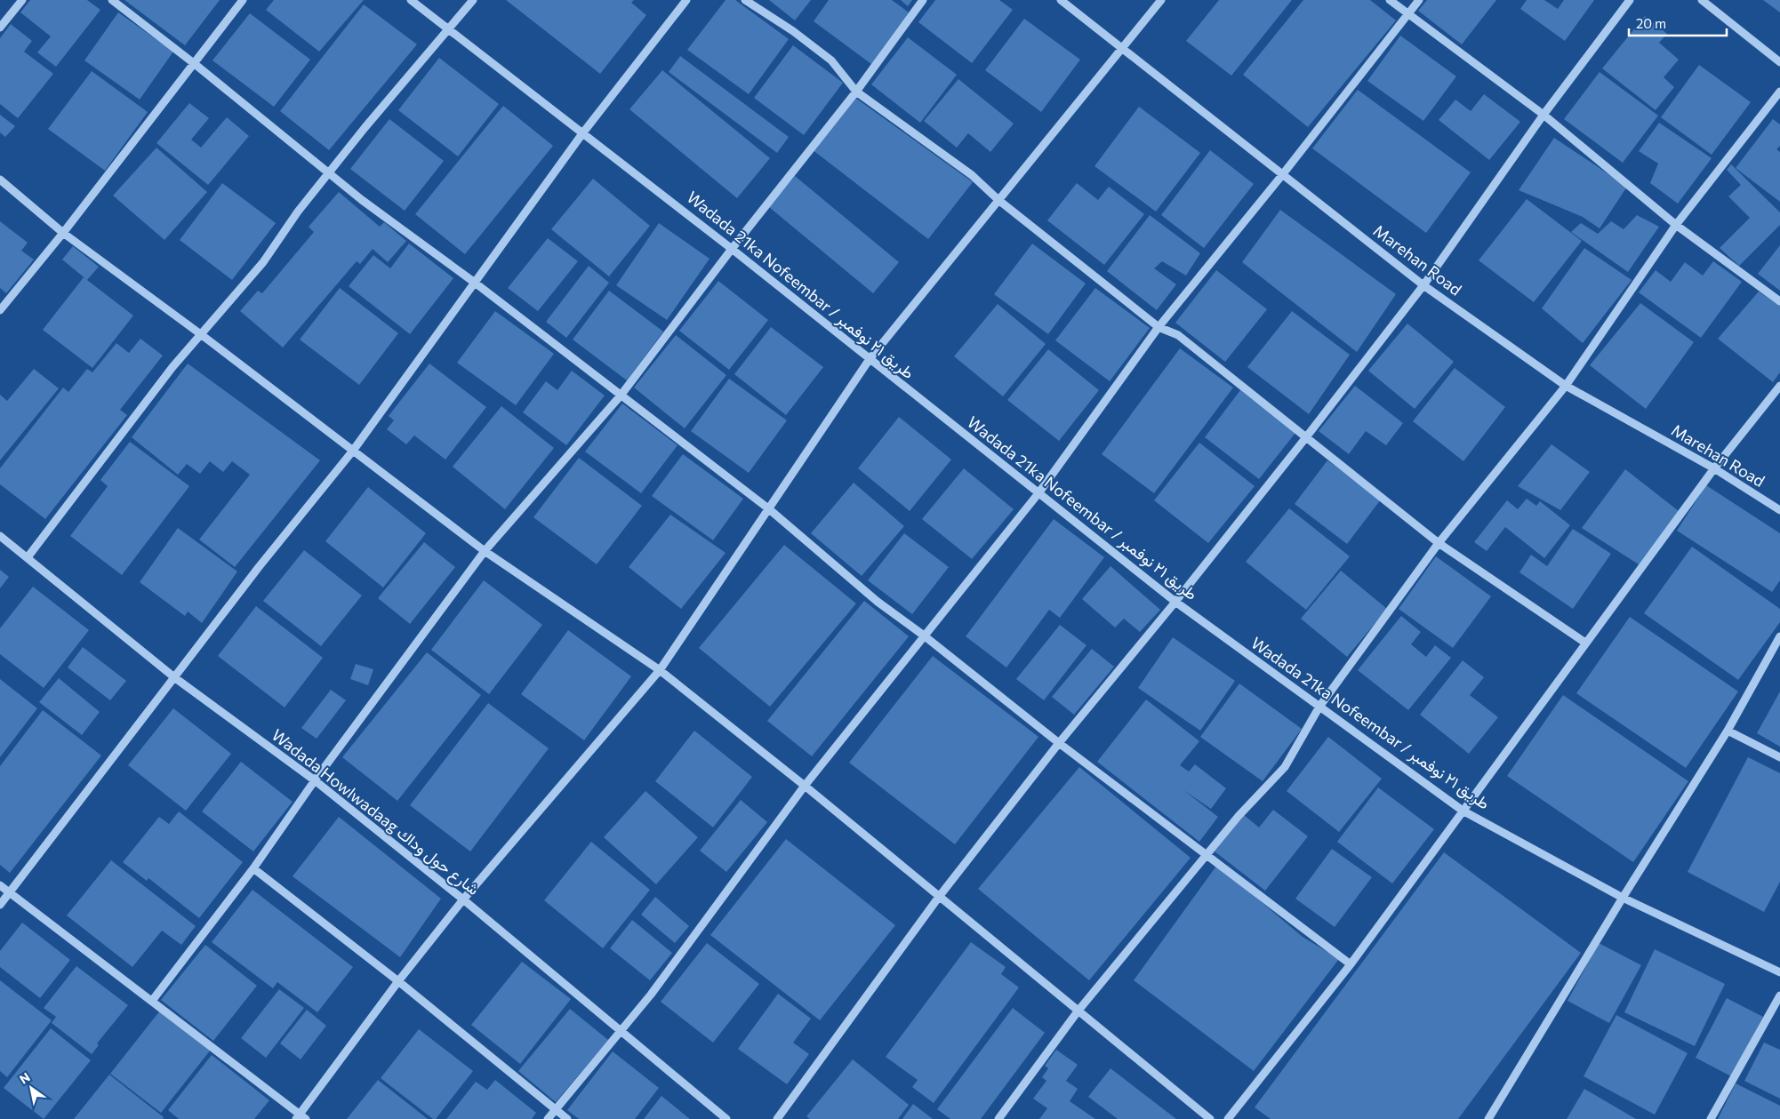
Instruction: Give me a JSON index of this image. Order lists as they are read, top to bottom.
{
  "streets": {
    "street": ["Marehan Road", "Wadada 21ka Nofeembar / طريق ٢١ نوفمبر", "Wadada Howlwadaag شارع حول وداك"]
  },
  "scale_bar": "20 m",
  "north": "top left"
}
